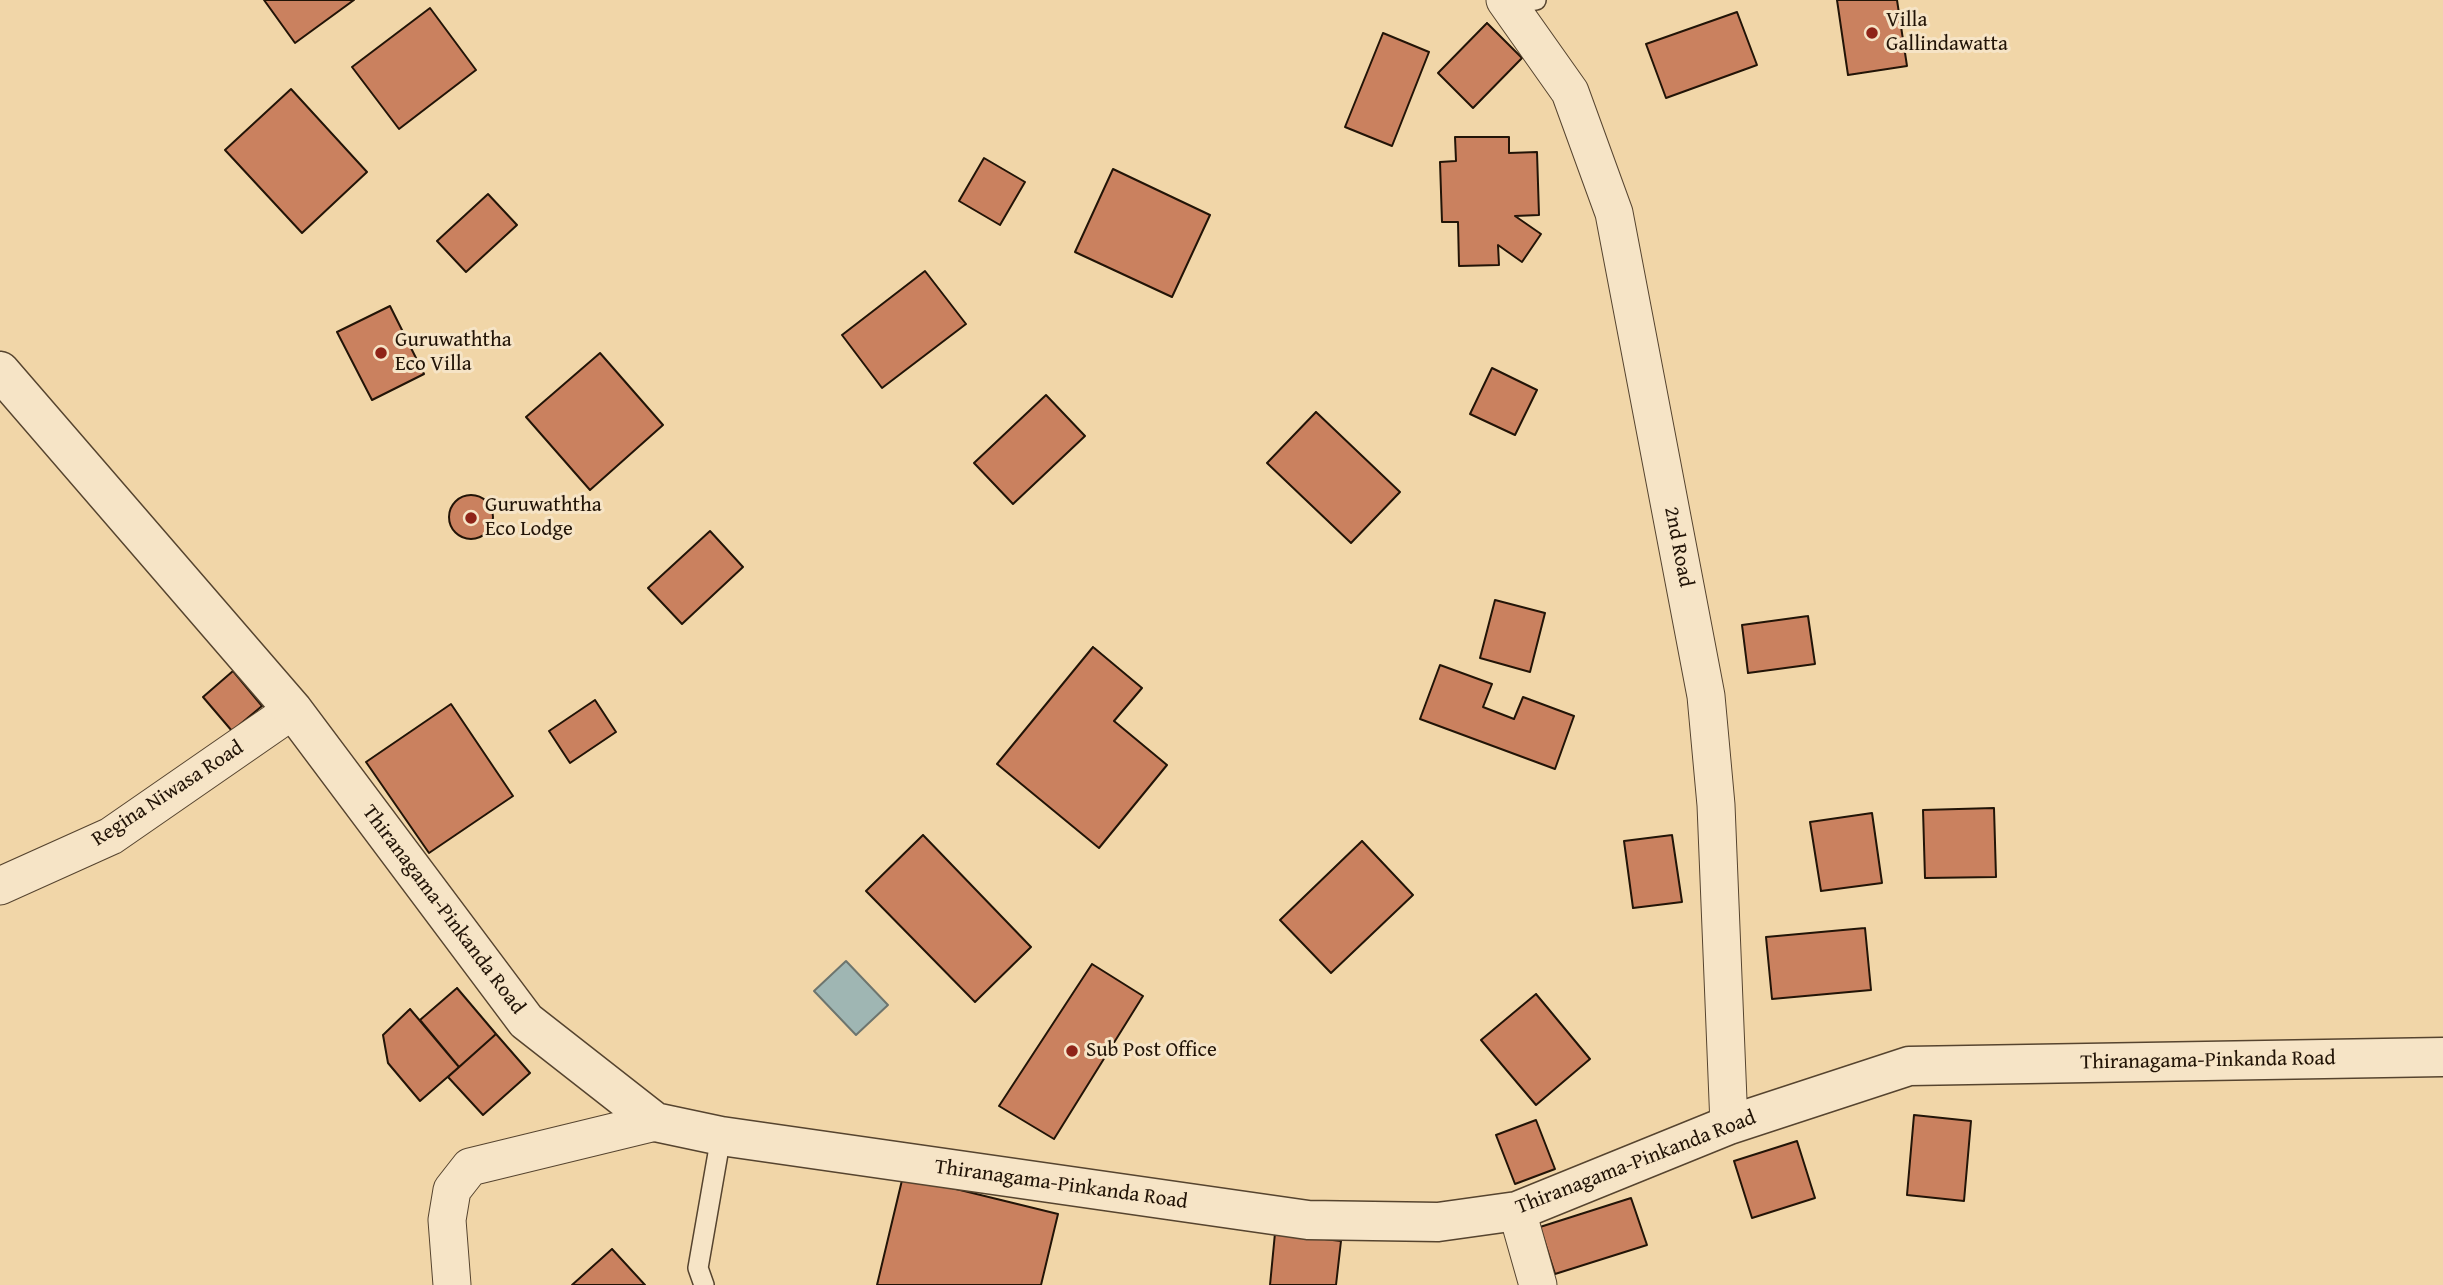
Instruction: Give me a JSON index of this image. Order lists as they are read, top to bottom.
{
  "streets": {
    "street": ["2nd Road", "Regina Niwasa Road", "Thiranagama-Pinkanda Road"]
  },
  "crossings": [
    ["2nd Road", "Thiranagama-Pinkanda Road"],
    ["Regina Niwasa Road", "Thiranagama-Pinkanda Road"]
  ],
  "places": [
    "Villa Gallindawatta",
    "Guruwaththa Eco Villa",
    "Guruwaththa Eco Lodge",
    "Sub Post Office"
  ]
}
